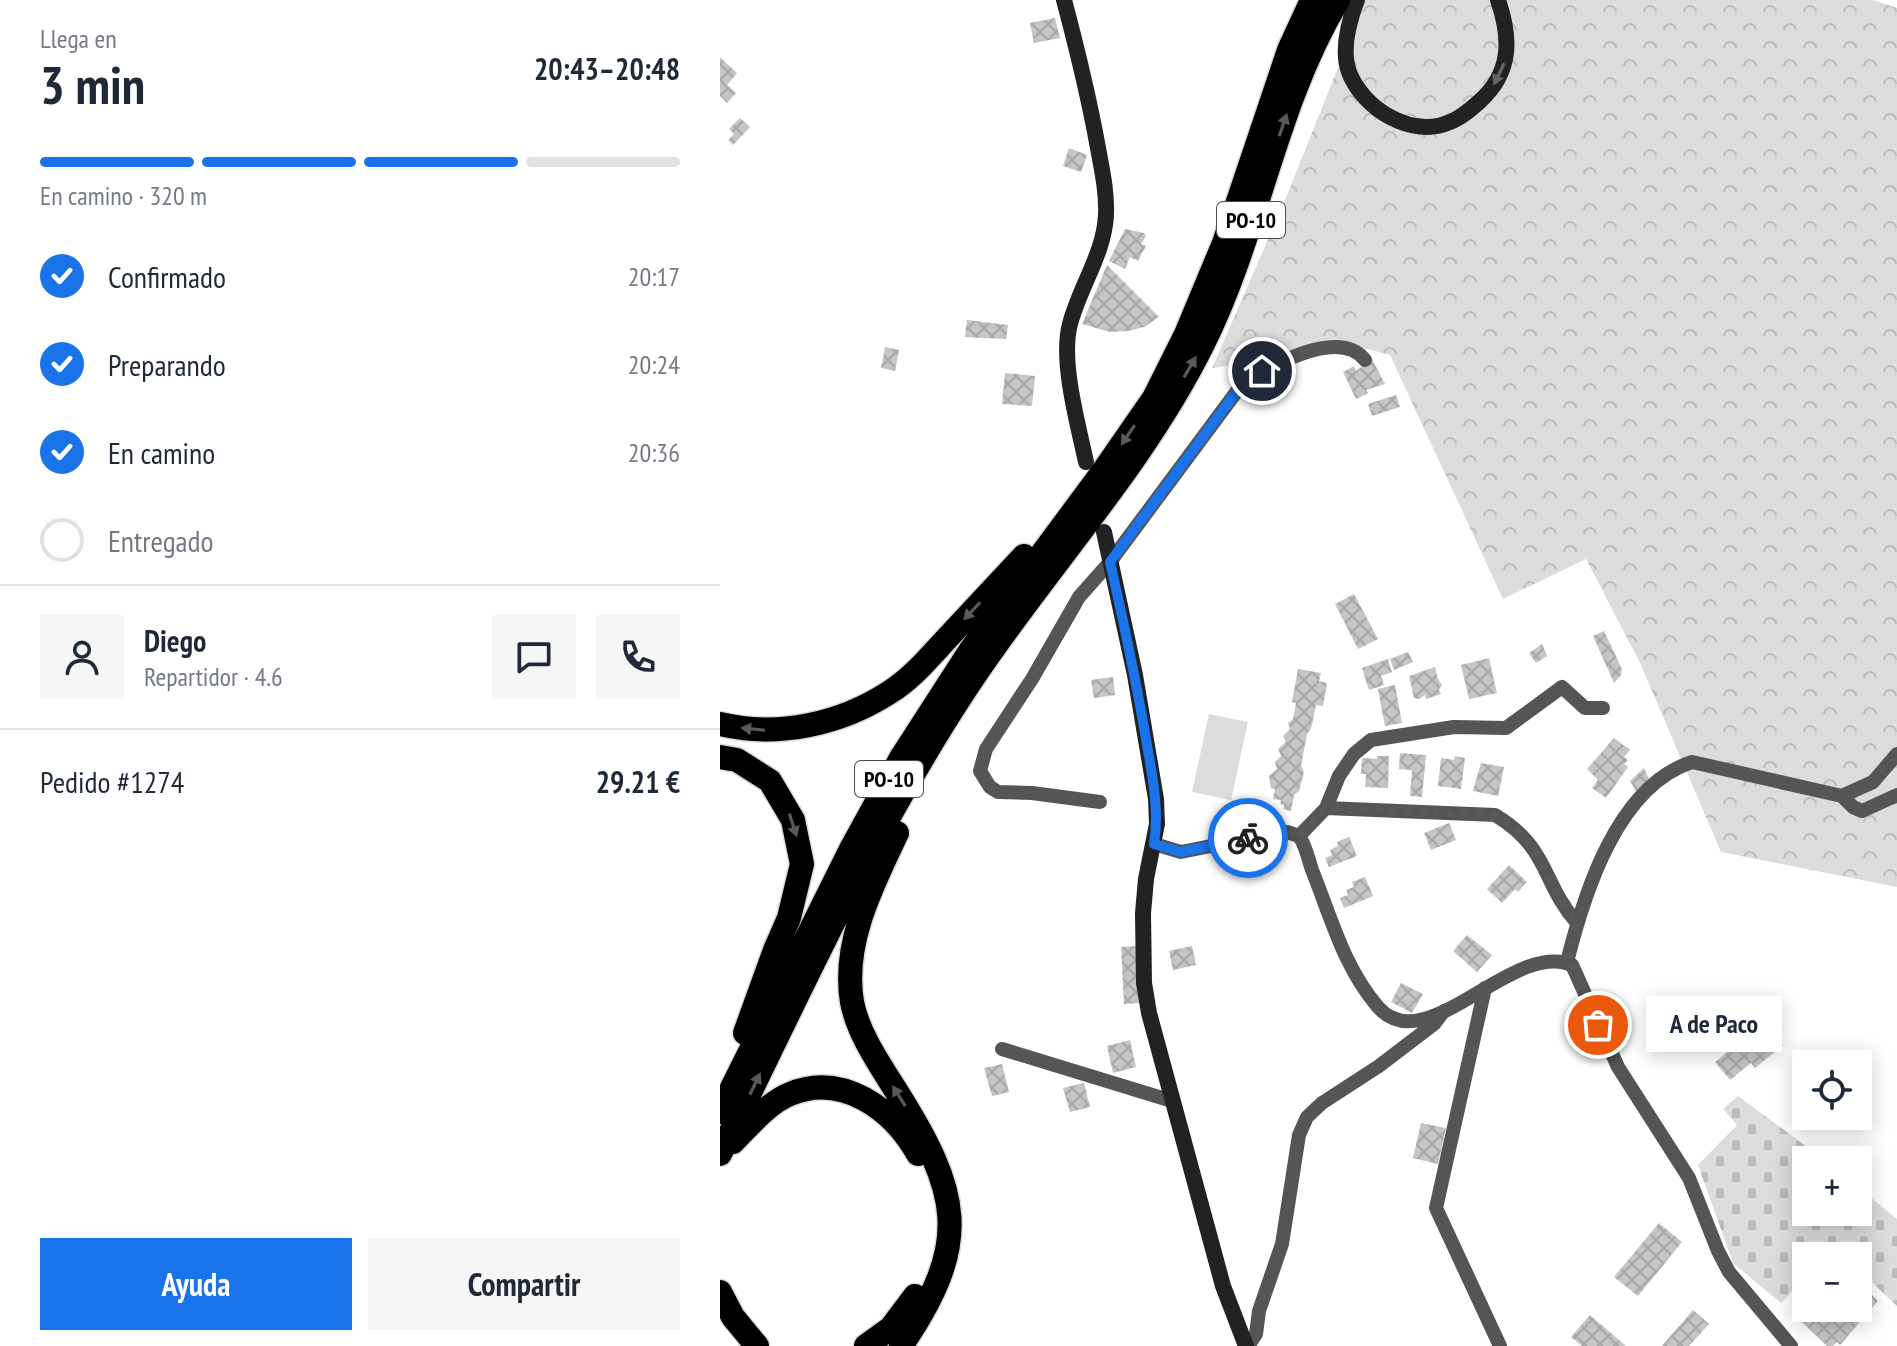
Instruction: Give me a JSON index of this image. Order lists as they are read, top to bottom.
{
  "streets": {
    "highway": ["PO-10"]
  },
  "places": ["A de Paco"],
  "page": {
    "heading": ["3 min", "Llega en", "20:43–20:48"],
    "panel": [
      "Diego",
      "Repartidor · 4.6",
      "Pedido #1274",
      "29.21 €"
    ],
    "bar": "En camino · 320 m",
    "list": [
      ["Confirmado", "20:17"],
      ["Preparando", "20:24"],
      ["En camino", "20:36"],
      "Entregado"
    ],
    "bubble": "A de Paco",
    "map_buttons": ["+", "−"],
    "buttons": ["Ayuda", "Compartir"]
  }
}
